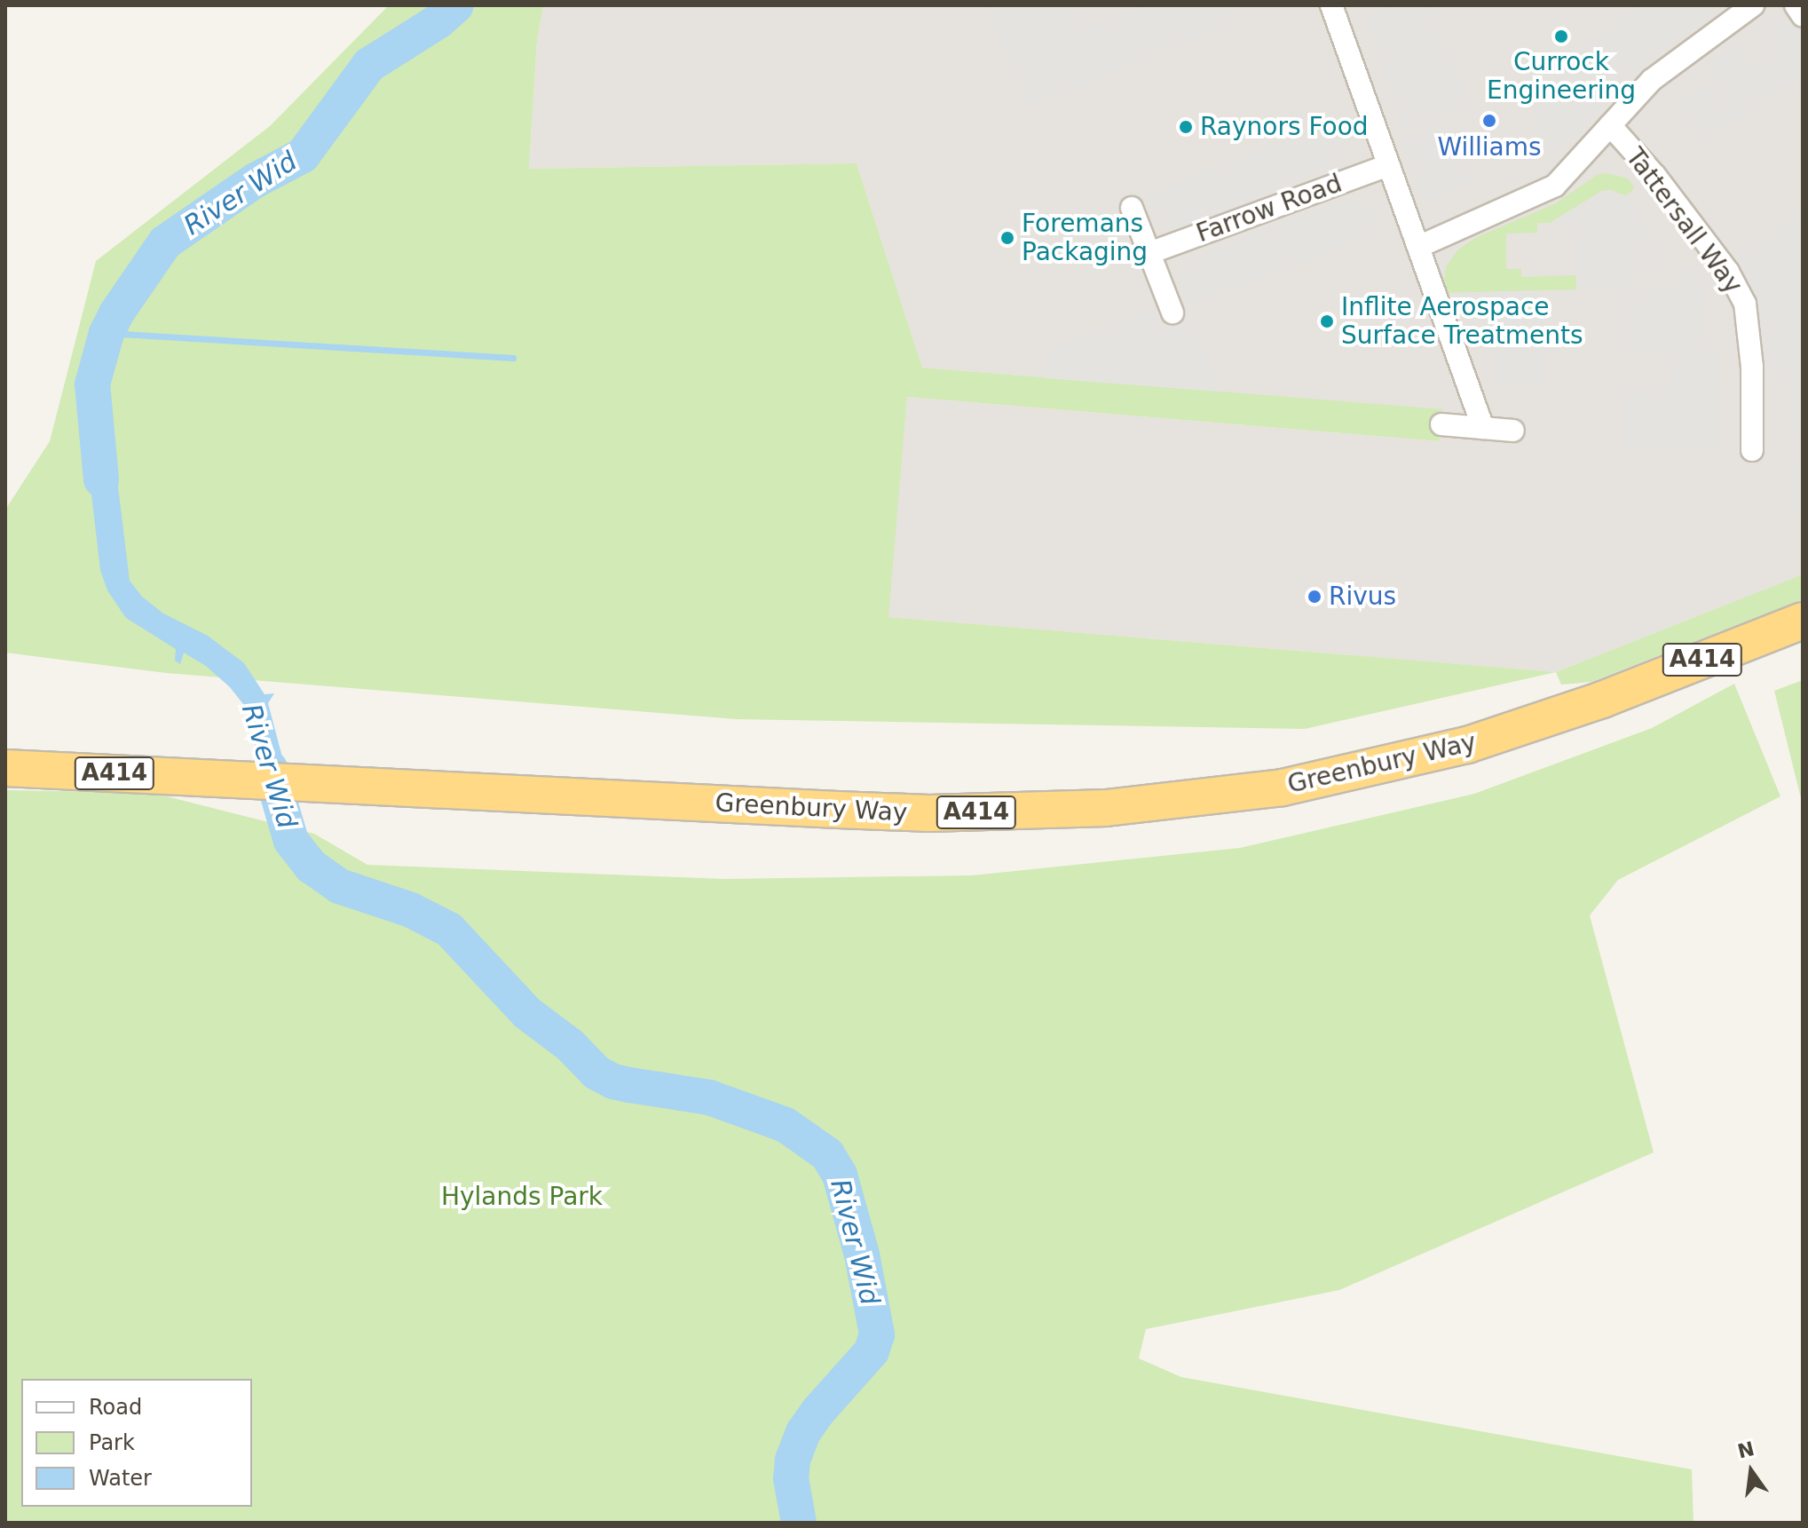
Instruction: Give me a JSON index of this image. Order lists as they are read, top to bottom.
{
  "streets": {
    "highway": ["A414", "Greenbury Way"],
    "street": ["Farrow Road", "Tattersall Way"]
  },
  "water": ["River Wid"],
  "parks": ["Hylands Park"],
  "places": [
    "Currock Engineering",
    "Williams",
    "Raynors Food",
    "Foremans Packaging",
    "Inflite Aerospace Surface Treatments",
    "Rivus"
  ],
  "legend": ["Road", "Park", "Water"],
  "north": "top"
}
